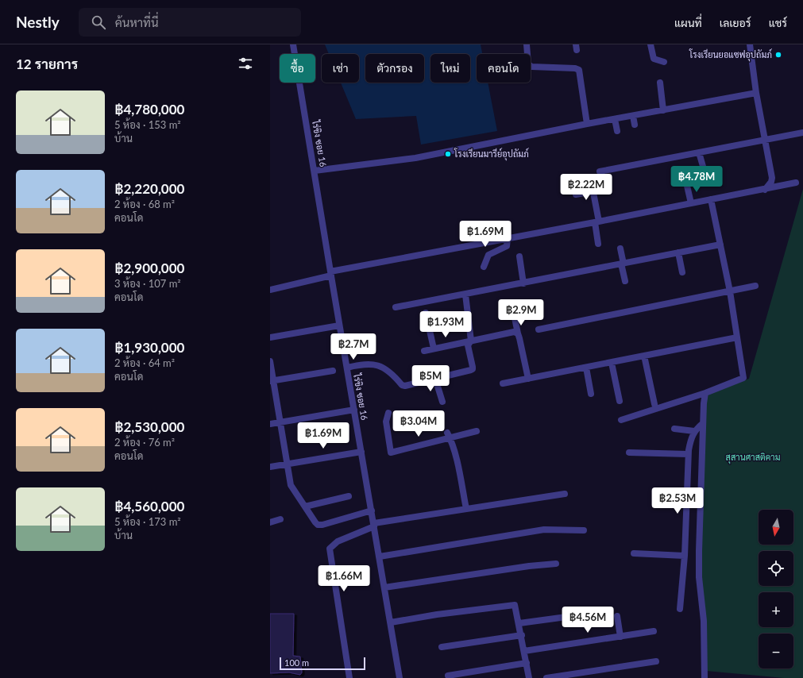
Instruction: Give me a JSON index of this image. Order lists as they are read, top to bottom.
{
  "streets": {
    "street": ["ไร่ขิง ซอย 16"]
  },
  "parks": ["สุสานศาสติคาม"],
  "places": ["โรงเรียนยอแซฟอุปถัมภ์", "โรงเรียนมารีย์อุปถัมภ์"],
  "scale_bar": "100 m",
  "north": "bottom",
  "page": {
    "header": "Nestly",
    "search": "ค้นหาที่นี่",
    "nav": ["แผนที่", "เลเยอร์", "แชร์"],
    "heading": "12 รายการ",
    "chip": [
      "ซื้อ",
      "เช่า",
      "ตัวกรอง",
      "ใหม่",
      "คอนโด"
    ],
    "list": [
      {
        "name": "฿4,780,000",
        "note": "5 ห้อง · 153 m² · บ้าน"
      },
      {
        "name": "฿2,220,000",
        "note": "2 ห้อง · 68 m² · คอนโด"
      },
      {
        "name": "฿2,900,000",
        "note": "3 ห้อง · 107 m² · คอนโด"
      },
      {
        "name": "฿1,930,000",
        "note": "2 ห้อง · 64 m² · คอนโด"
      },
      {
        "name": "฿2,530,000",
        "note": "2 ห้อง · 76 m² · คอนโด"
      },
      {
        "name": "฿4,560,000",
        "note": "5 ห้อง · 173 m² · บ้าน"
      }
    ],
    "price": [
      "฿4.78M",
      "฿2.22M",
      "฿1.69M",
      "฿2.9M",
      "฿1.93M",
      "฿2.7M",
      "฿5M",
      "฿3.04M",
      "฿1.69M",
      "฿2.53M",
      "฿1.66M",
      "฿4.56M"
    ],
    "map_buttons": ["+", "−"],
    "scale": "100 m"
  }
}
